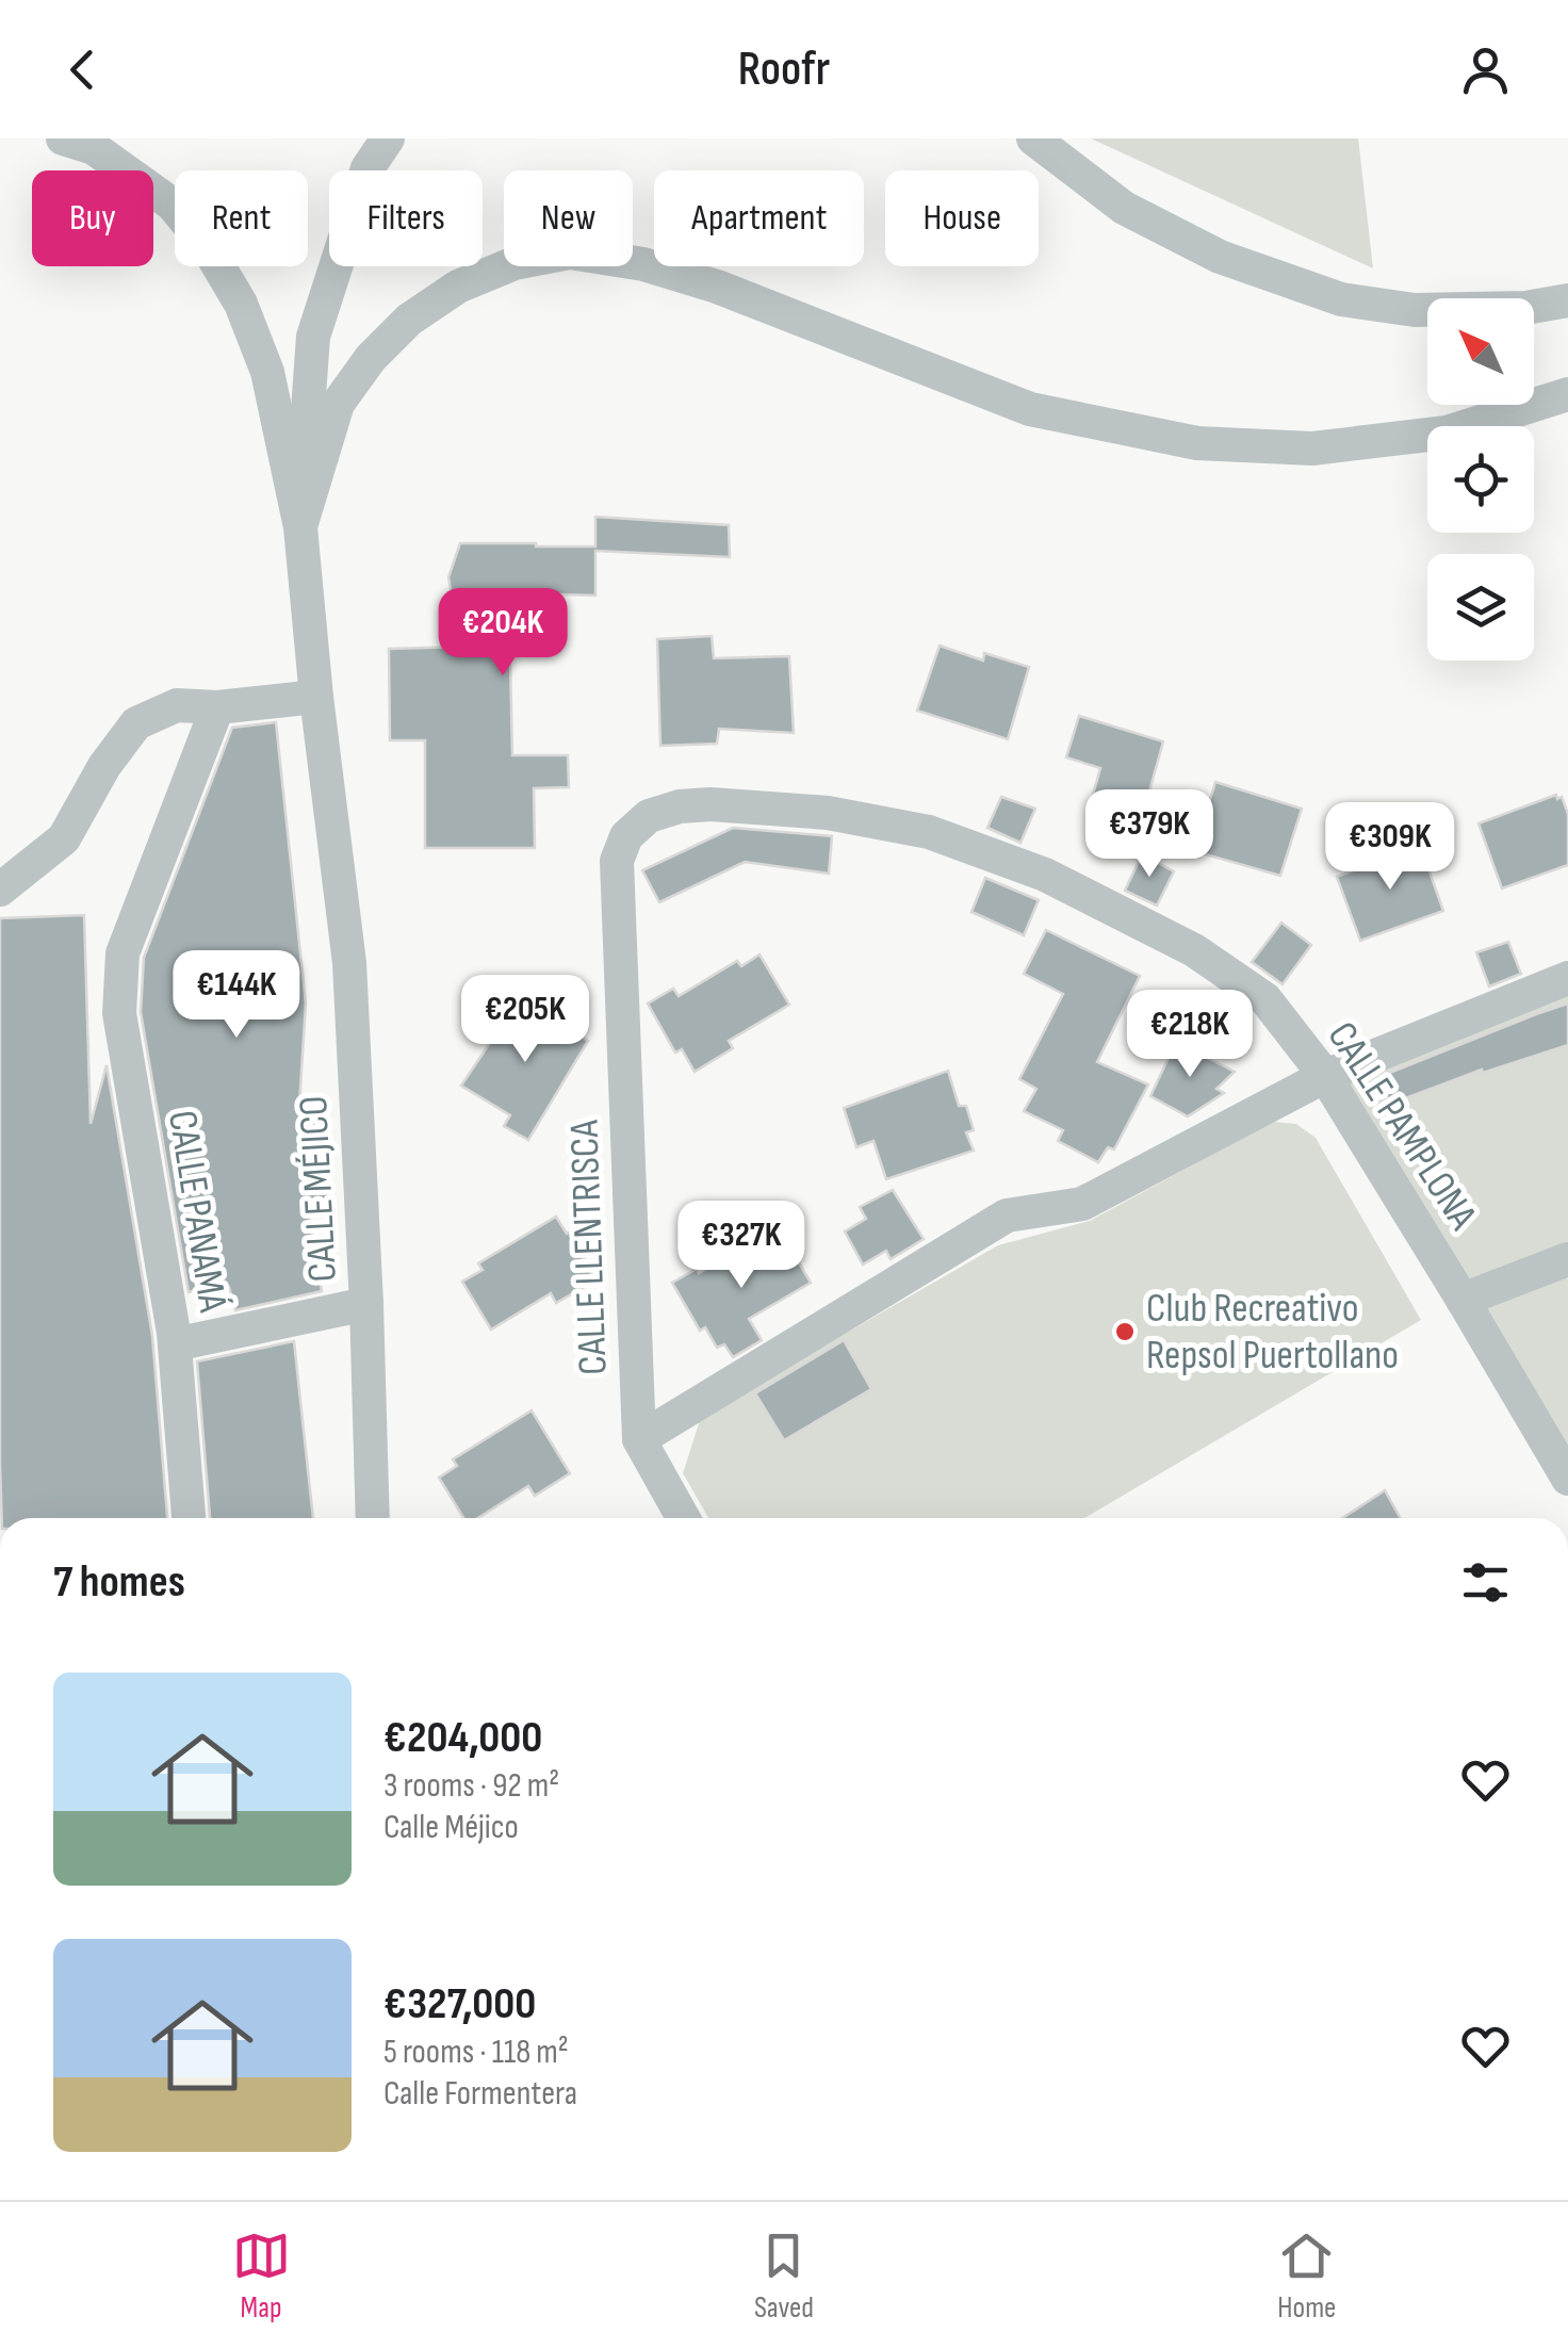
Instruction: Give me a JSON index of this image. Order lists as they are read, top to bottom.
{
  "streets": {
    "street": [
      "CALLE PAMPLONA",
      "CALLE MÉJICO",
      "CALLE PANAMÁ",
      "CALLE LLENTRISCA"
    ]
  },
  "crossings": [
    ["CALLE PAMPLONA", "CALLE LLENTRISCA"]
  ],
  "places": ["Club Recreativo Repsol Puertollano"],
  "north": "top left",
  "page": {
    "header": "Roofr",
    "chip": [
      "Buy",
      "Rent",
      "Filters",
      "New",
      "Apartment",
      "House"
    ],
    "price": [
      "€204K",
      "€379K",
      "€309K",
      "€144K",
      "€205K",
      "€218K",
      "€327K"
    ],
    "heading": "7 homes",
    "list": [
      {
        "name": "€204,000",
        "note": "3 rooms · 92 m² · Calle Méjico"
      },
      {
        "name": "€327,000",
        "note": "5 rooms · 118 m² · Calle Formentera"
      }
    ],
    "tabs": ["Map", "Saved", "Home"]
  }
}
